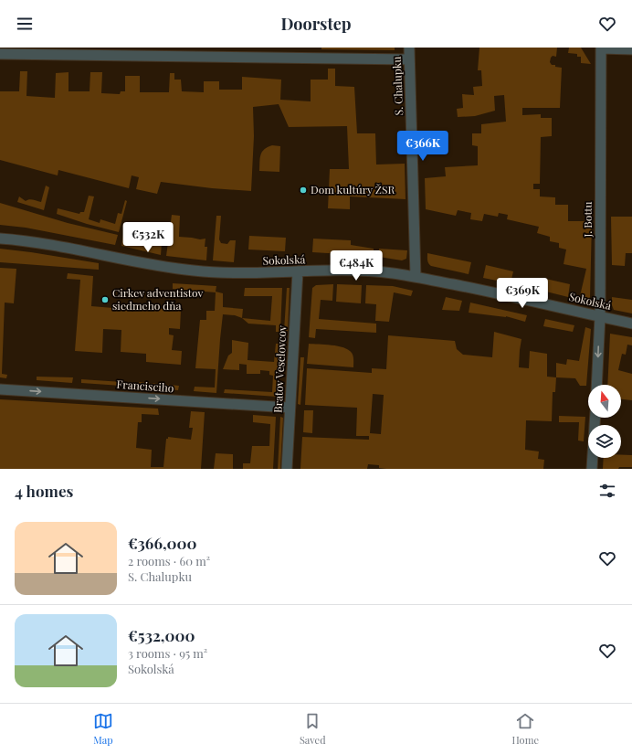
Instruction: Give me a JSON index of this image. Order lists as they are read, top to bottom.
{
  "streets": {
    "street": [
      "S. Chalupku",
      "J. Bottu",
      "Sokolská",
      "Bratov Veselovcov",
      "Francisciho"
    ]
  },
  "crossings": [
    ["S. Chalupku", "Sokolská"],
    ["J. Bottu", "Sokolská"],
    ["Sokolská", "Bratov Veselovcov"],
    ["Bratov Veselovcov", "Francisciho"]
  ],
  "one_way": ["Francisciho"],
  "places": ["Dom kultúry ŽSR", "Cirkev adventistov siedmeho dňa"],
  "north": "top",
  "page": {
    "header": "Doorstep",
    "price": [
      "€366K",
      "€532K",
      "€484K",
      "€369K"
    ],
    "heading": "4 homes",
    "list": [
      {
        "name": "€366,000",
        "note": "2 rooms · 60 m² · S. Chalupku"
      },
      {
        "name": "€532,000",
        "note": "3 rooms · 95 m² · Sokolská"
      }
    ],
    "tabs": ["Map", "Saved", "Home"]
  }
}
